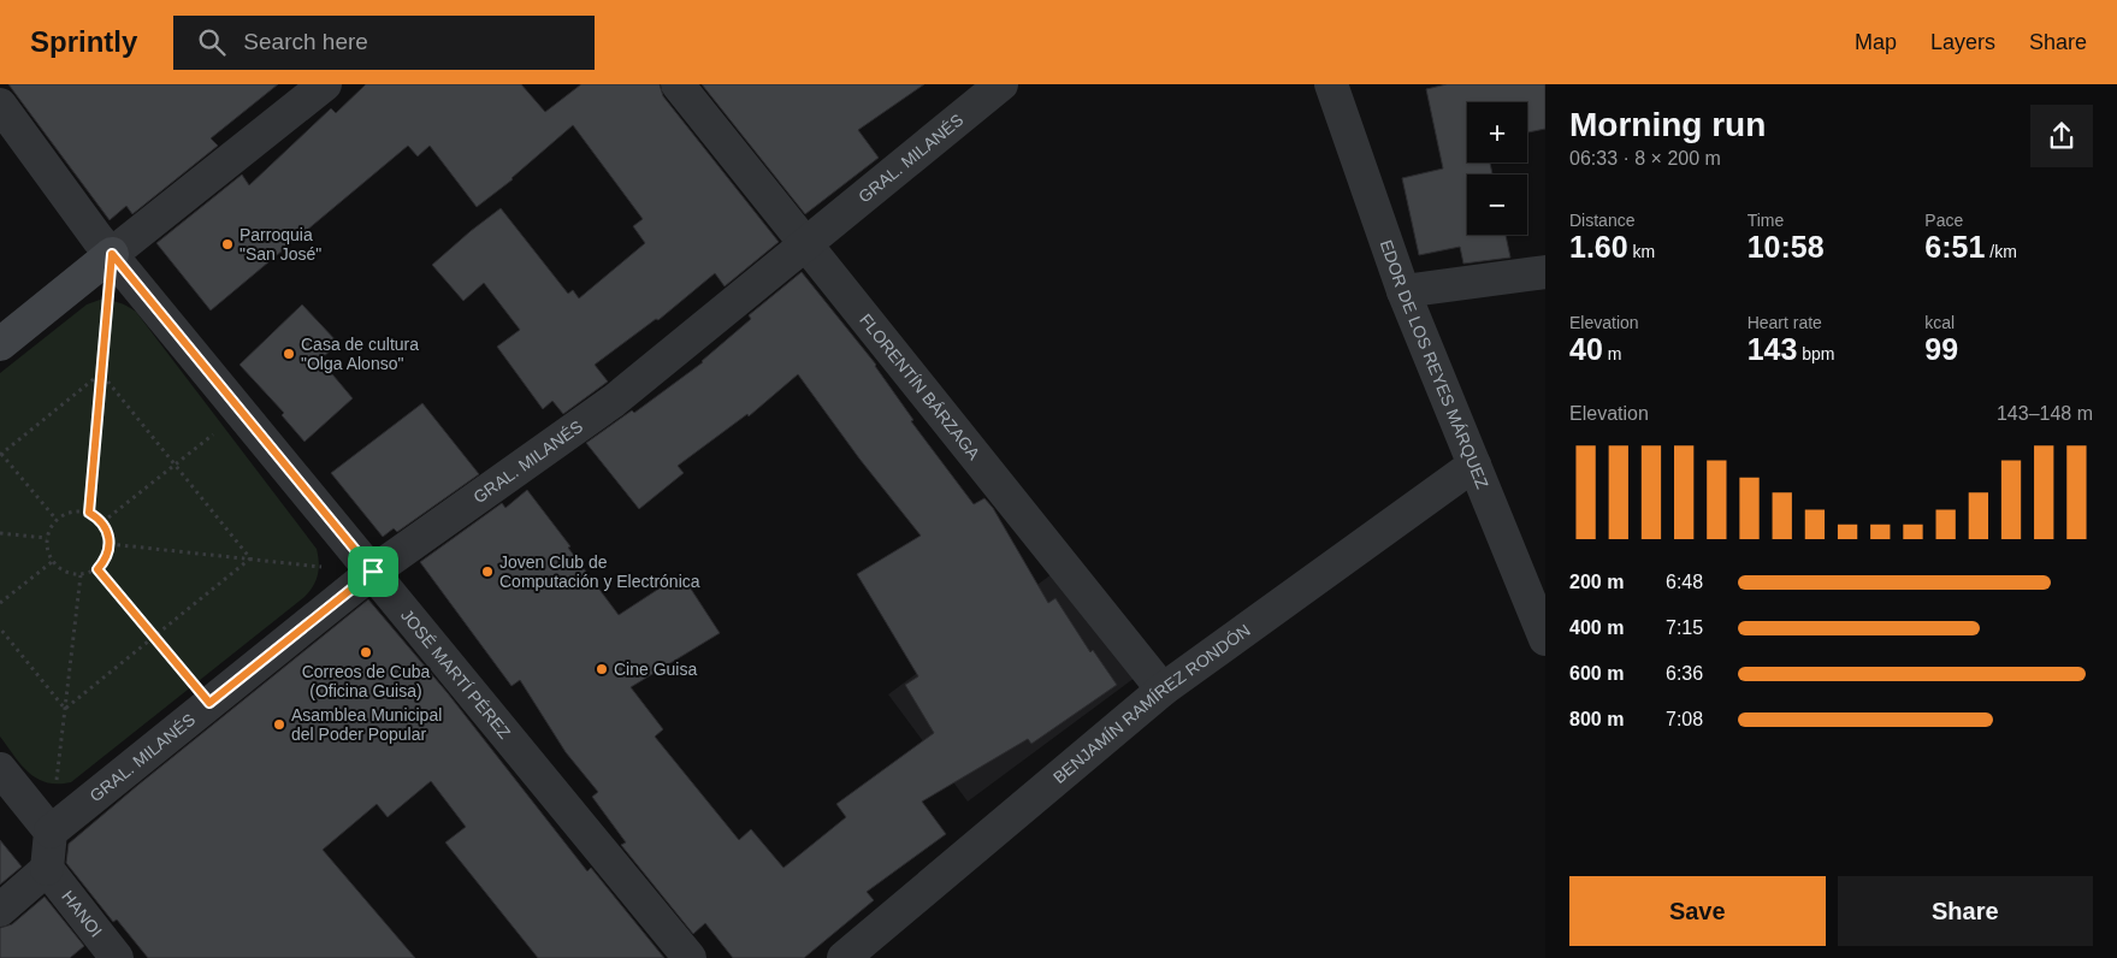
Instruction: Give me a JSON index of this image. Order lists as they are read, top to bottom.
{
  "streets": {
    "street": [
      "GRAL. MILANÉS",
      "EDOR DE LOS REYES MÁRQUEZ",
      "FLORENTÍN BÁRZAGA",
      "JOSÉ MARTÍ PÉREZ",
      "BENJAMÍN RAMÍREZ RONDÓN",
      "HANOI"
    ]
  },
  "crossings": [
    ["GRAL. MILANÉS", "FLORENTÍN BÁRZAGA"],
    ["GRAL. MILANÉS", "JOSÉ MARTÍ PÉREZ"],
    ["EDOR DE LOS REYES MÁRQUEZ", "BENJAMÍN RAMÍREZ RONDÓN"],
    ["FLORENTÍN BÁRZAGA", "BENJAMÍN RAMÍREZ RONDÓN"]
  ],
  "places": [
    "Parroquia \"San José\"",
    "Casa de cultura \"Olga Alonso\"",
    "Joven Club de Computación y Electrónica",
    "Correos de Cuba (Oficina Guisa)",
    "Cine Guisa",
    "Asamblea Municipal del Poder Popular"
  ],
  "page": {
    "header": "Sprintly",
    "search": "Search here",
    "nav": ["Map", "Layers", "Share"],
    "heading": ["Morning run", "06:33 · 8 × 200 m"],
    "map_buttons": ["+", "−"],
    "stats": [
      ["Distance", "1.60 km"],
      ["Time", "10:58"],
      ["Pace", "6:51 /km"],
      ["Elevation", "40 m"],
      ["Heart rate", "143 bpm"],
      ["kcal", "99"]
    ],
    "chart": ["Elevation", "143–148 m"],
    "list": [
      {
        "name": "200 m",
        "note": "6:48"
      },
      {
        "name": "400 m",
        "note": "7:15"
      },
      {
        "name": "600 m",
        "note": "6:36"
      },
      {
        "name": "800 m",
        "note": "7:08"
      }
    ],
    "buttons": ["Save", "Share"]
  }
}
